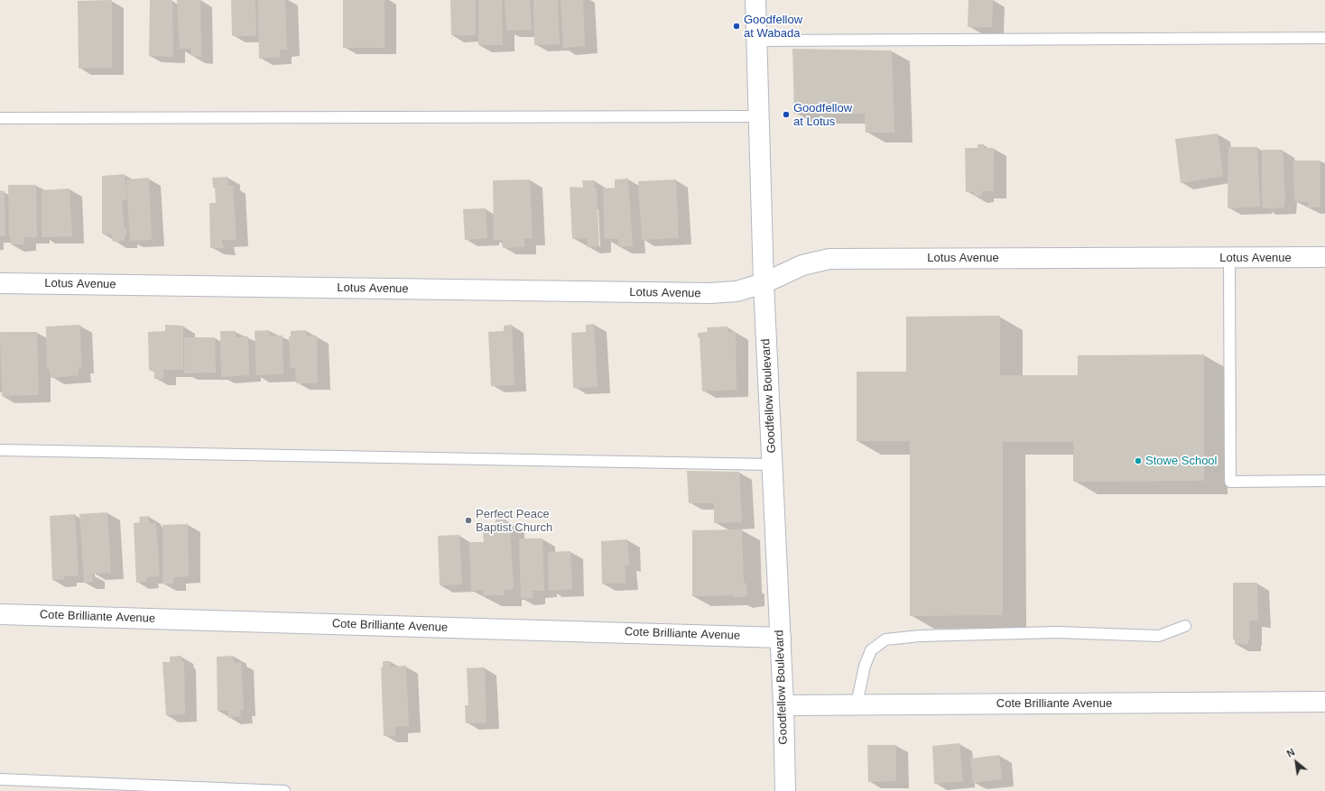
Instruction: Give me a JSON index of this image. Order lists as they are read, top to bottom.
{
  "streets": {
    "street": ["Lotus Avenue", "Goodfellow Boulevard", "Cote Brilliante Avenue"]
  },
  "crossings": [
    ["Lotus Avenue", "Goodfellow Boulevard"],
    ["Goodfellow Boulevard", "Cote Brilliante Avenue"]
  ],
  "places": [
    "Goodfellow at Wabada",
    "Goodfellow at Lotus",
    "Stowe School",
    "Perfect Peace Baptist Church"
  ],
  "north": "top left"
}
